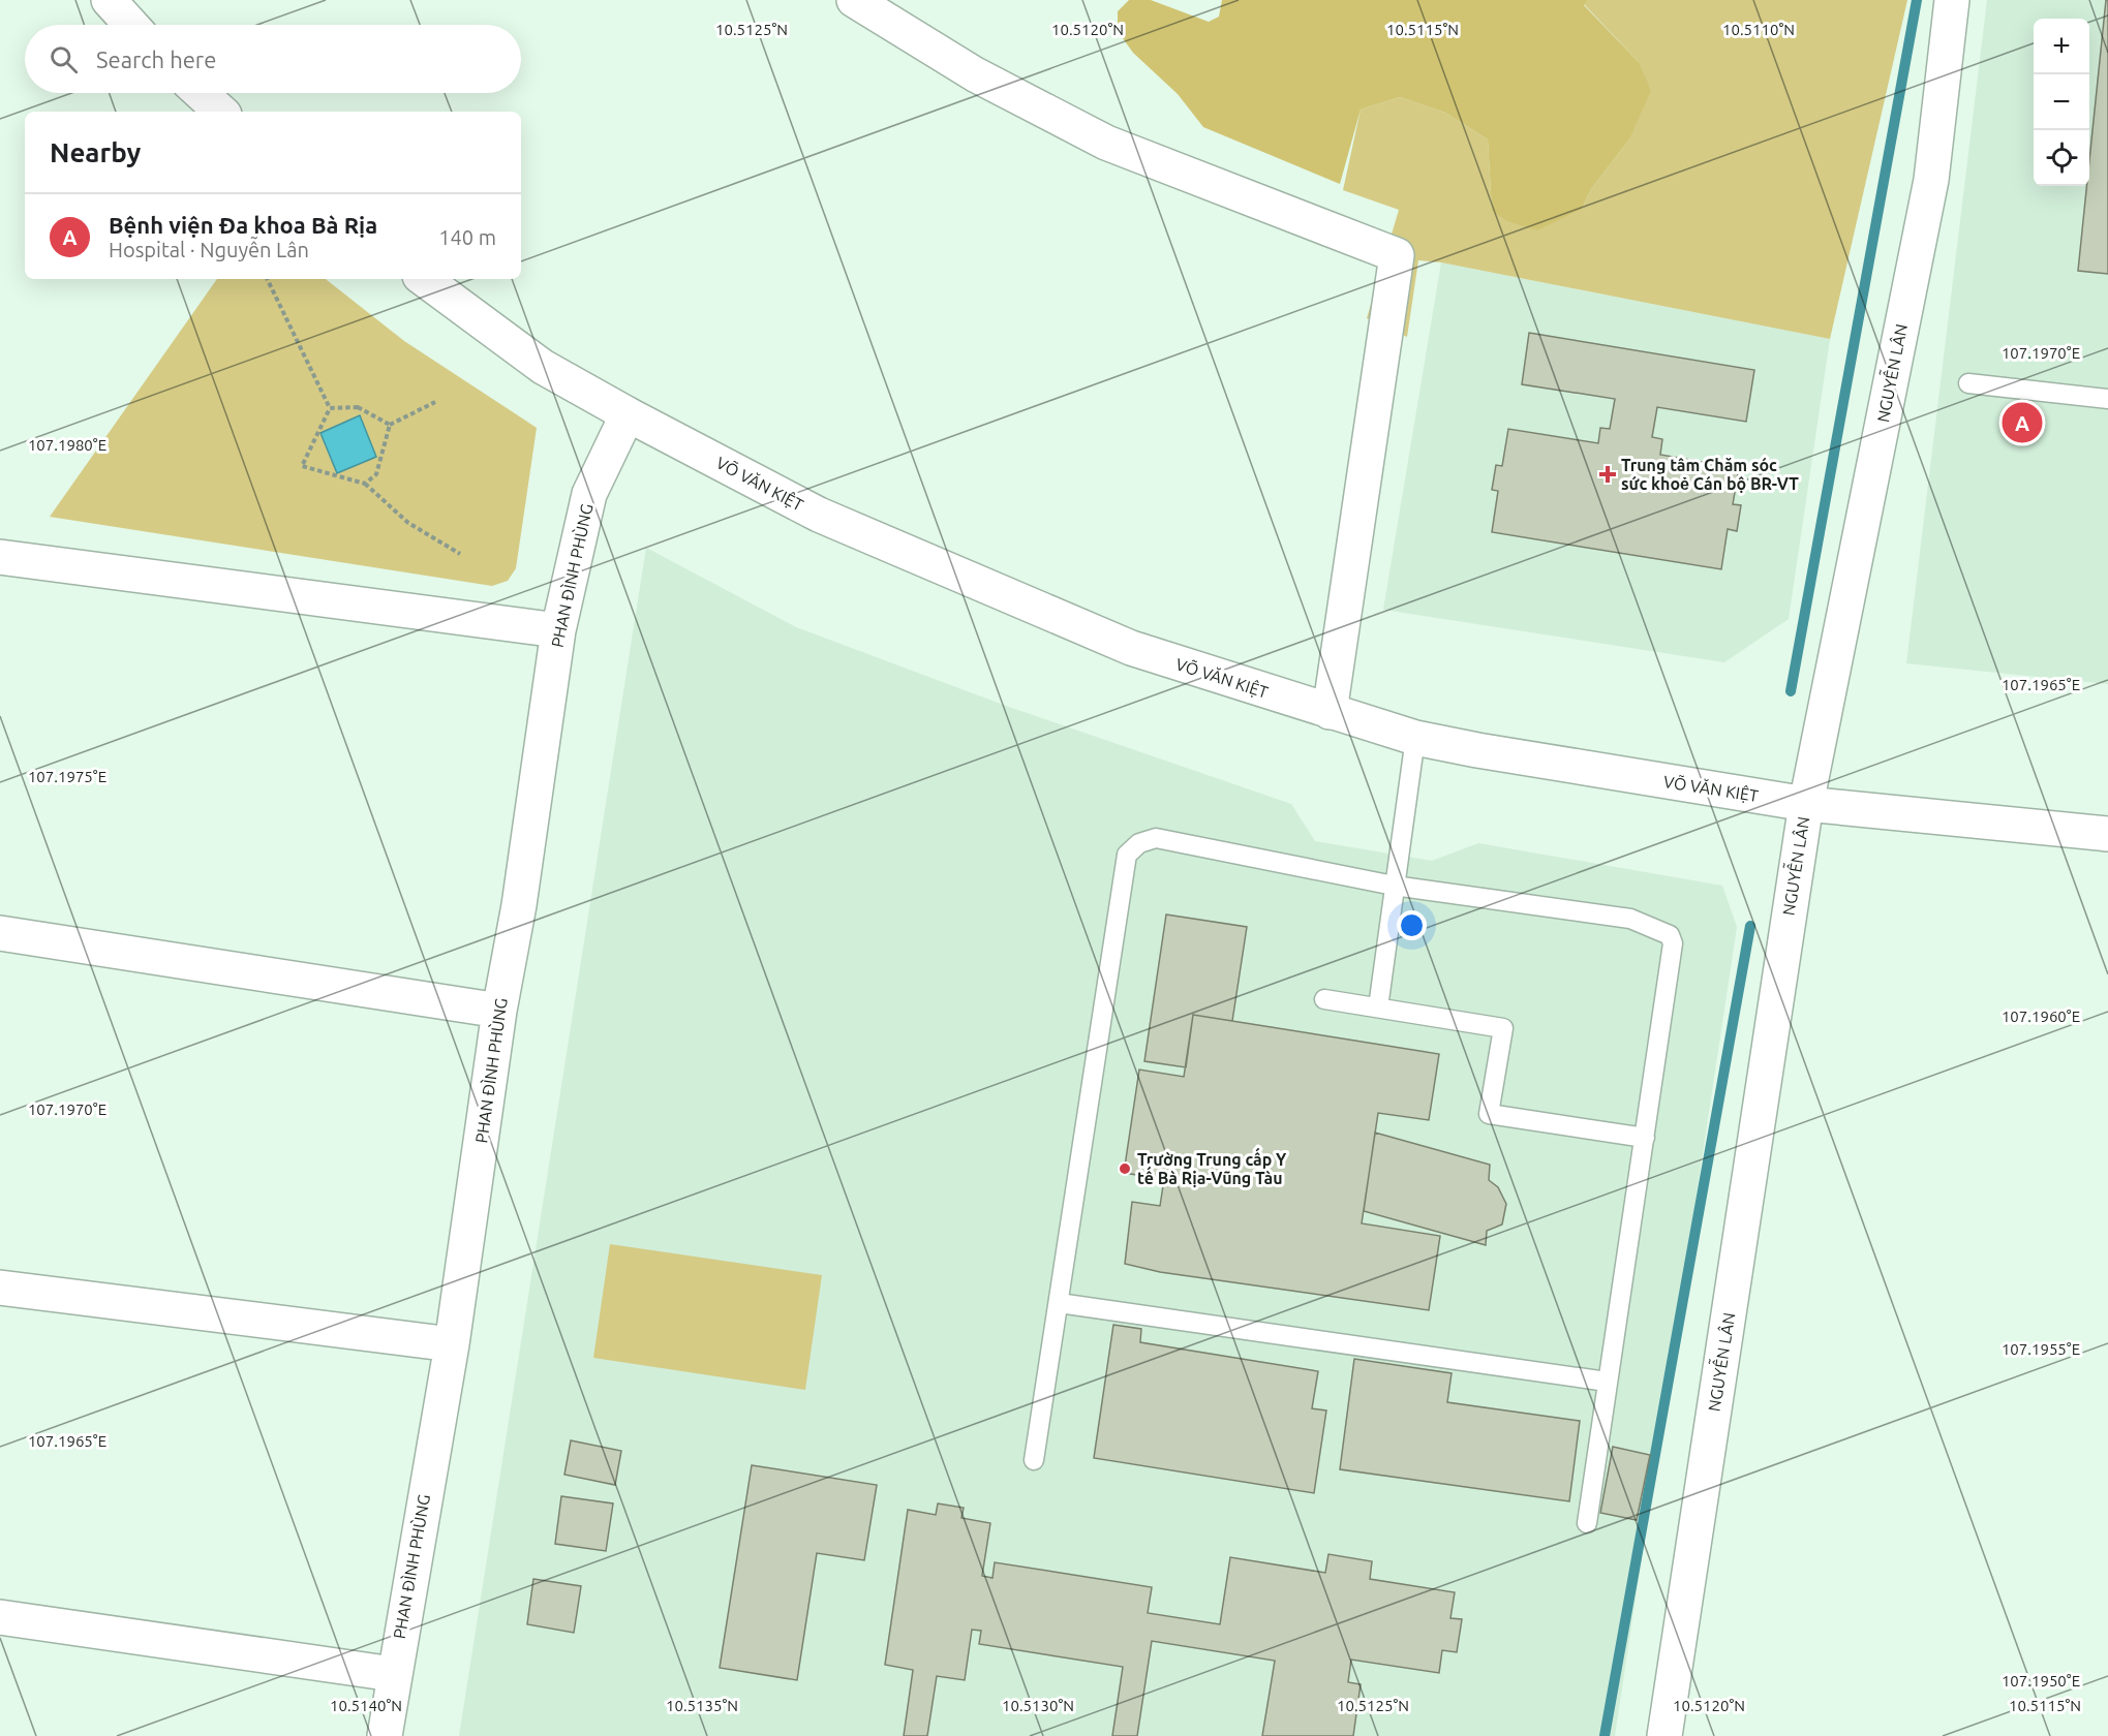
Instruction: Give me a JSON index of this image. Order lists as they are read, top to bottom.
{
  "streets": {
    "street": ["NGUYỄN LÂN", "VÕ VĂN KIỆT", "PHAN ĐÌNH PHÙNG"]
  },
  "crossings": [
    ["NGUYỄN LÂN", "VÕ VĂN KIỆT"],
    ["VÕ VĂN KIỆT", "PHAN ĐÌNH PHÙNG"]
  ],
  "places": {
    "health": ["Trung tâm Chăm sóc sức khoẻ Cán bộ BR-VT"],
    "other": ["Trường Trung cấp Y tế Bà Rịa-Vũng Tàu"]
  },
  "page": {
    "map_buttons": ["+", "−"],
    "search": "Search here",
    "heading": "Nearby",
    "list": [
      {
        "mark": "A",
        "name": "Bệnh viện Đa khoa Bà Rịa",
        "note": "Hospital · Nguyễn Lân",
        "value": "140 m"
      }
    ],
    "pins": "A"
  },
  "coordinates": [
    "10.5125°N",
    "10.5120°N",
    "10.5115°N",
    "10.5110°N",
    "107.1970°E",
    "107.1980°E",
    "107.1965°E",
    "107.1975°E",
    "107.1960°E",
    "107.1955°E",
    "107.1950°E",
    "10.5140°N",
    "10.5135°N",
    "10.5130°N"
  ]
}
